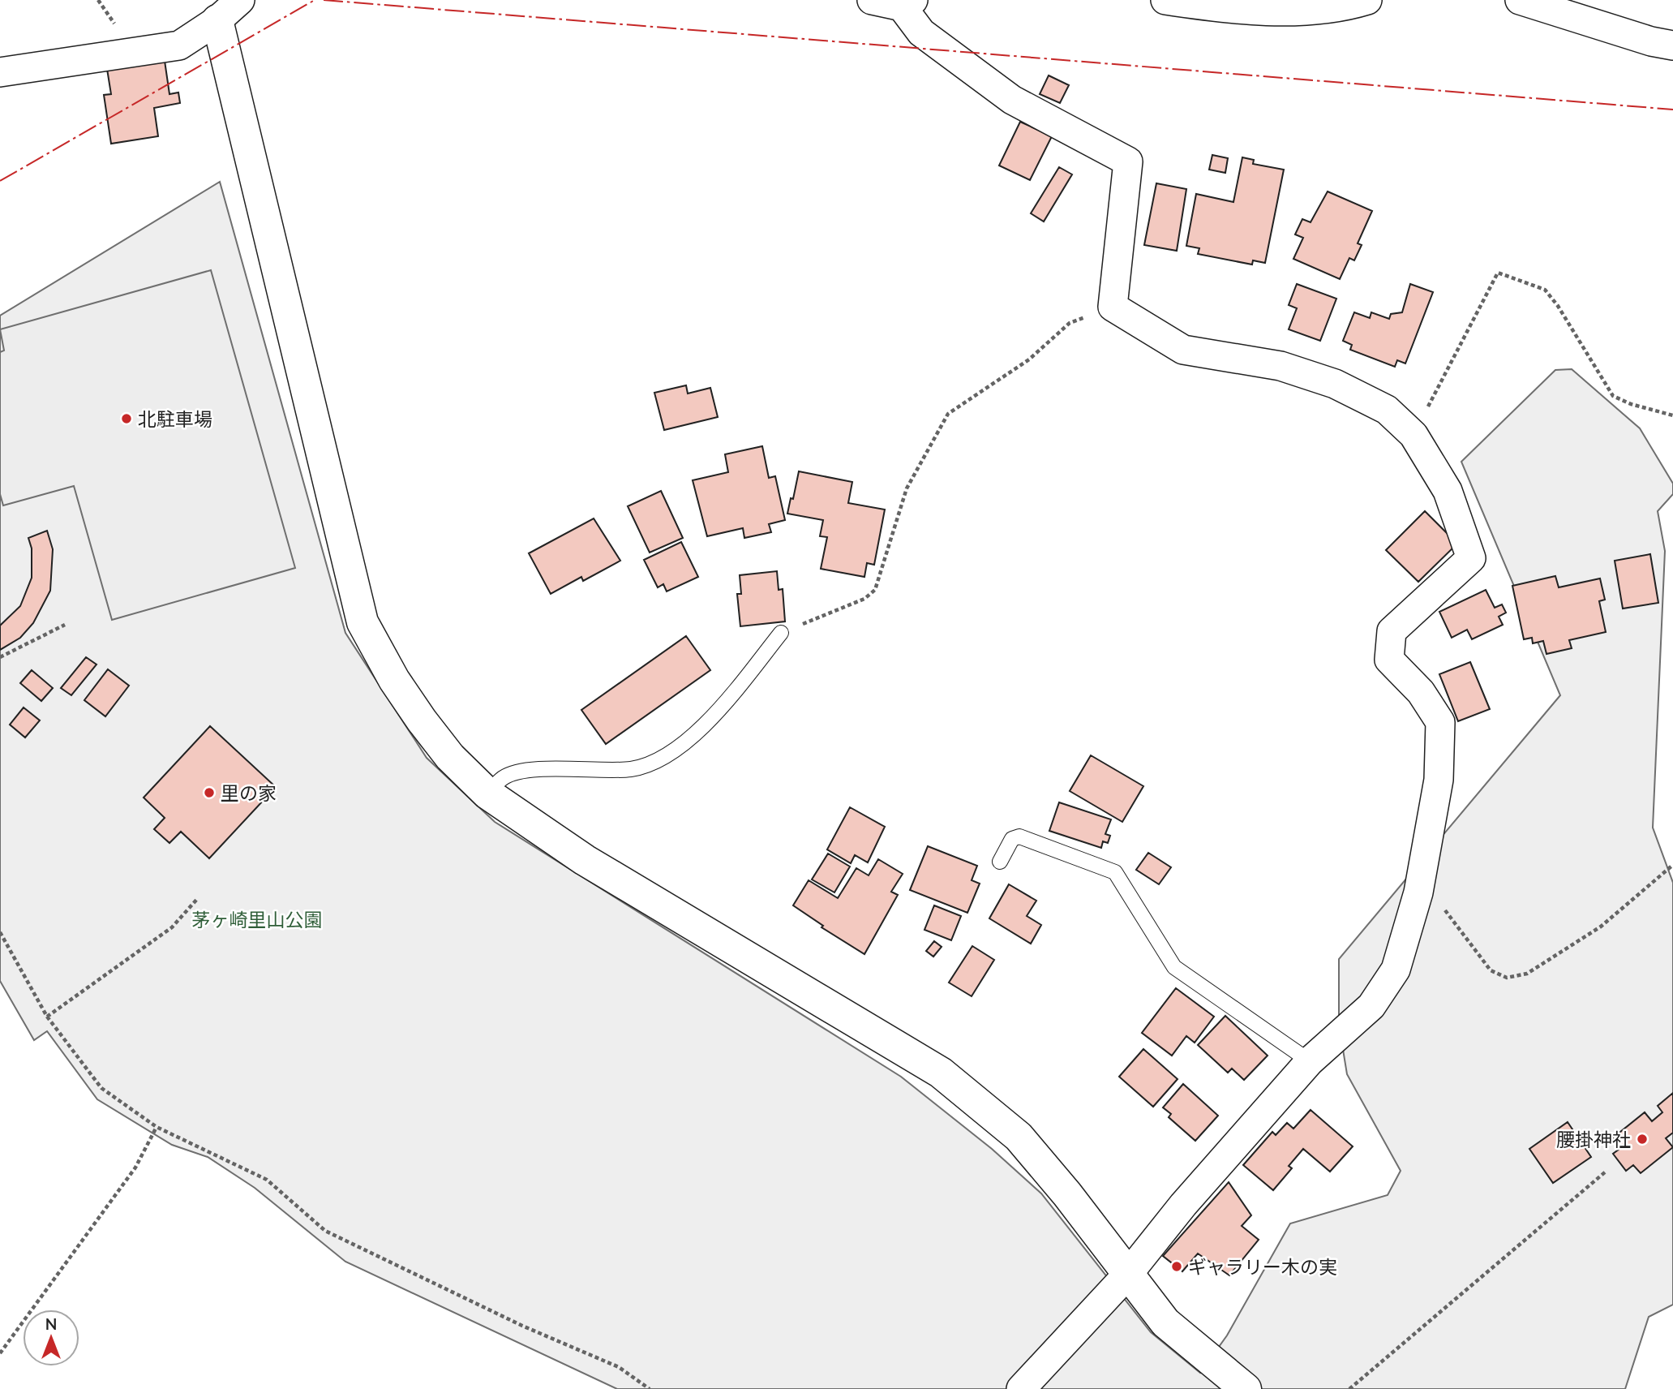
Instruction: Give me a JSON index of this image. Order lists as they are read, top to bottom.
{
  "parks": ["茅ヶ崎里山公園"],
  "places": [
    "北駐車場",
    "里の家",
    "腰掛神社",
    "ギャラリー木の実"
  ],
  "north": "top"
}
